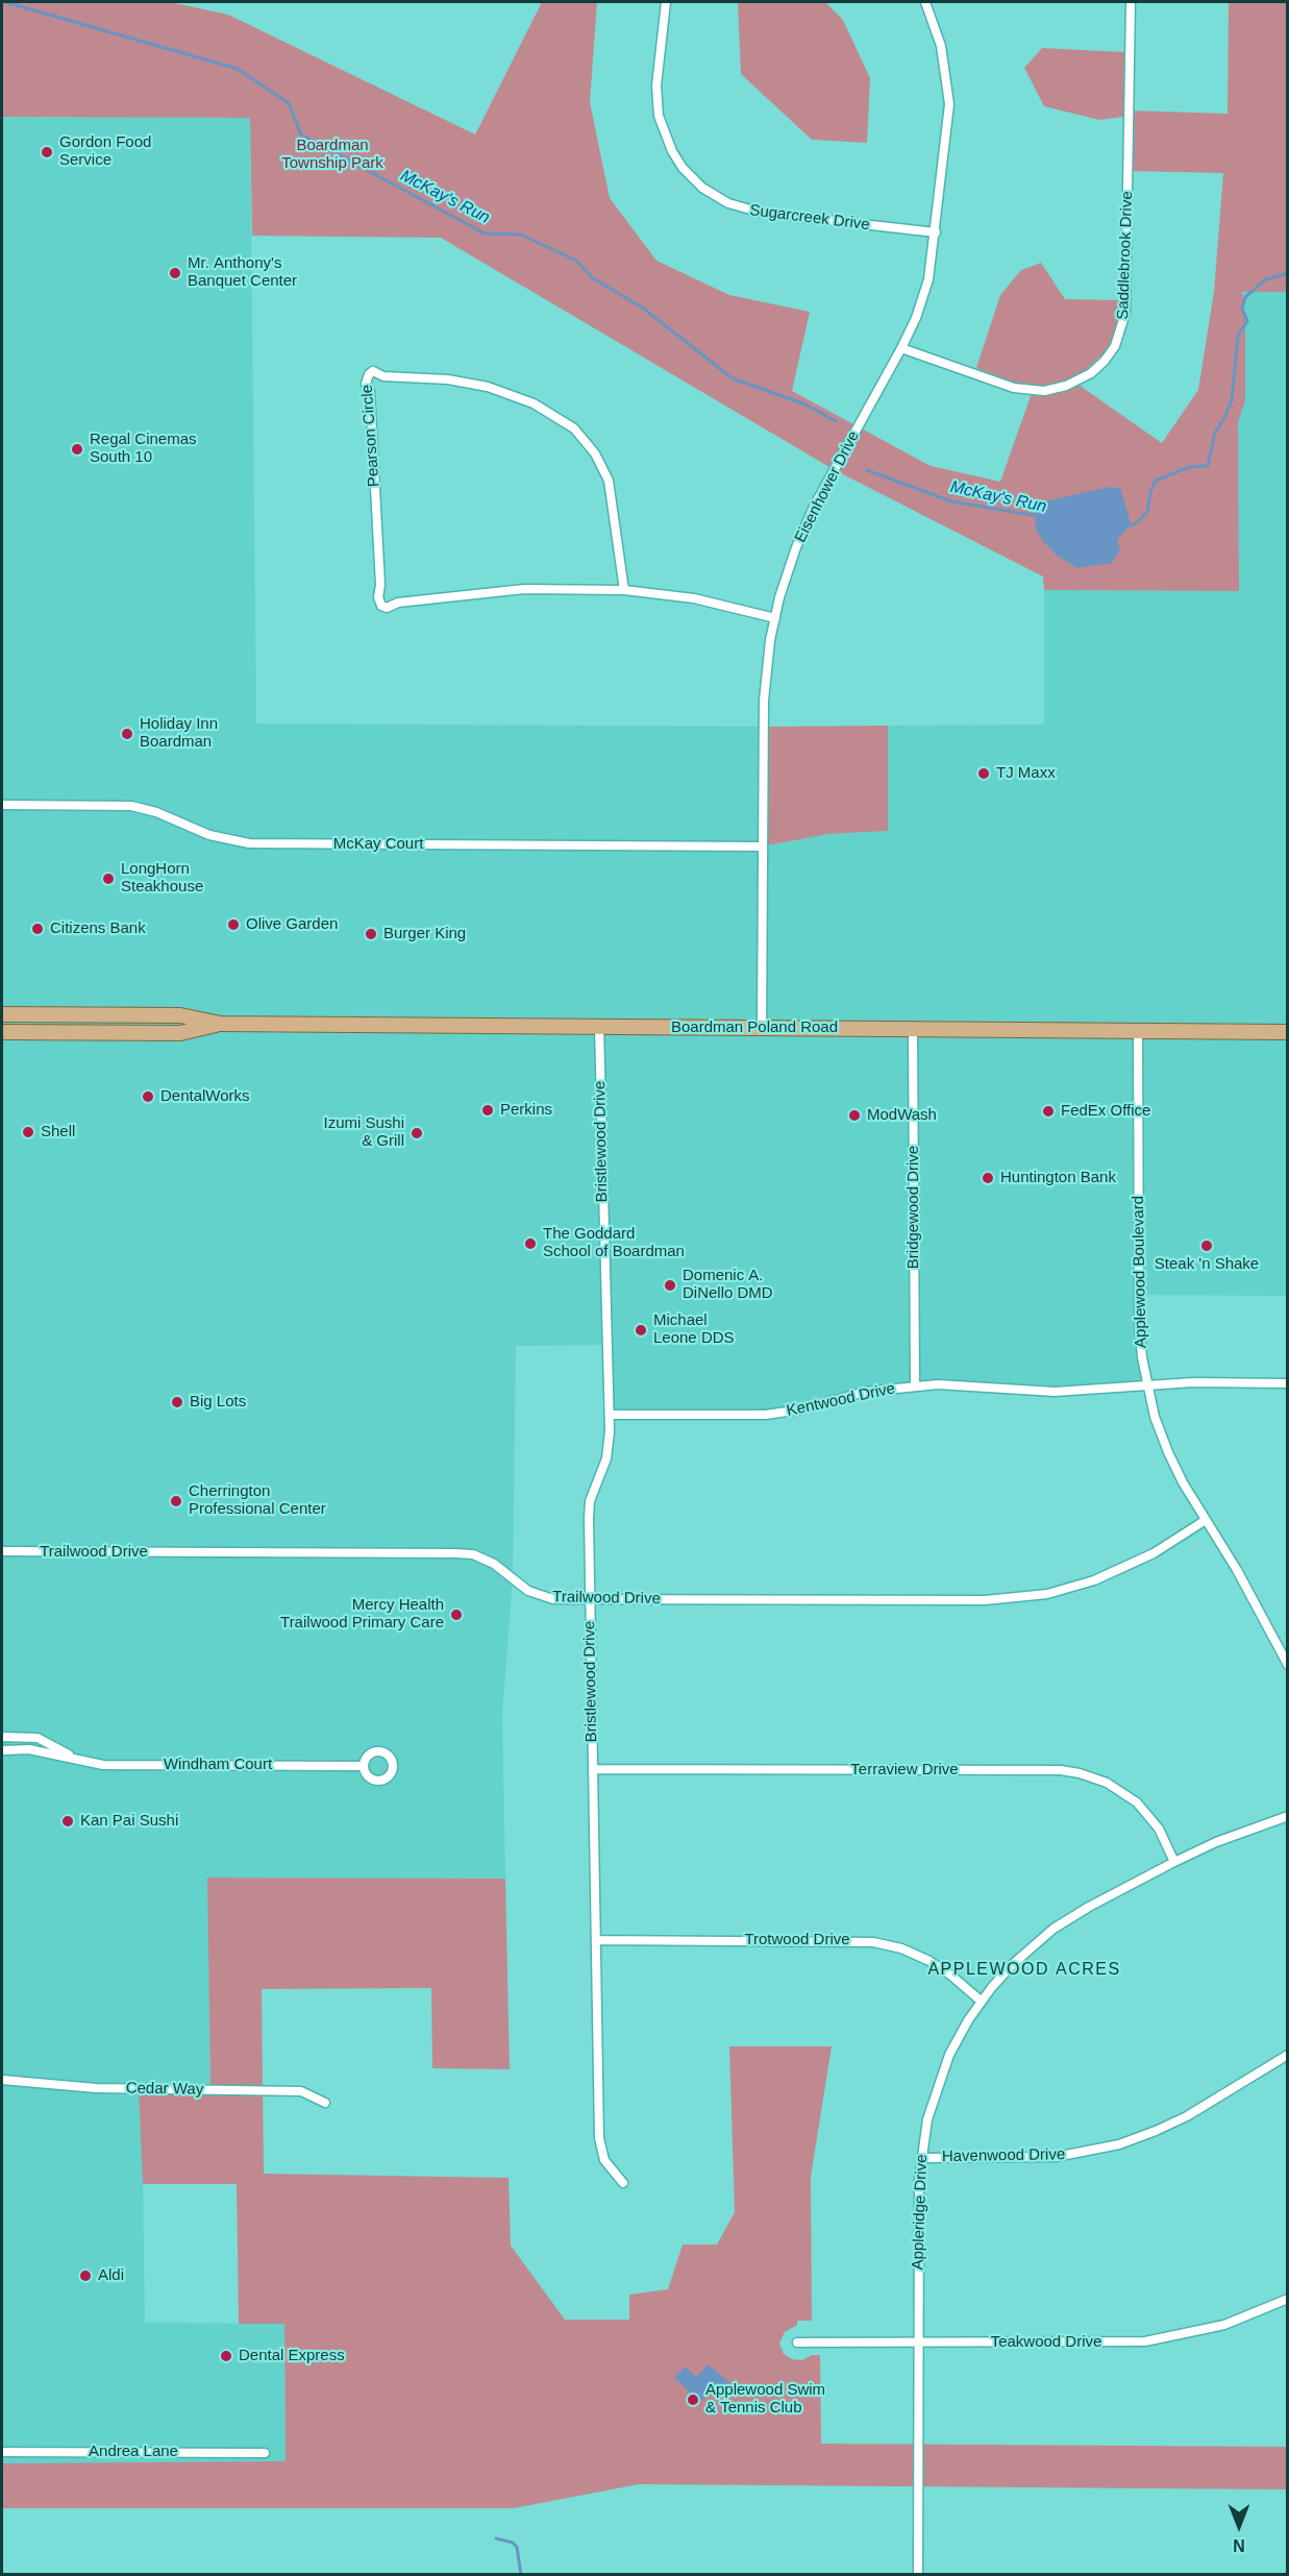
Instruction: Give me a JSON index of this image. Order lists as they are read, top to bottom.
{
  "streets": {
    "main road": ["Boardman Poland Road"],
    "street": [
      "Sugarcreek Drive",
      "Saddlebrook Drive",
      "Pearson Circle",
      "Eisenhower Drive",
      "McKay Court",
      "Bristlewood Drive",
      "Bridgewood Drive",
      "Applewood Boulevard",
      "Kentwood Drive",
      "Trailwood Drive",
      "Windham Court",
      "Terraview Drive",
      "Trotwood Drive",
      "Cedar Way",
      "Havenwood Drive",
      "Appleridge Drive",
      "Teakwood Drive",
      "Andrea Lane"
    ]
  },
  "crossings": [
    ["Sugarcreek Drive", "Eisenhower Drive"],
    ["Saddlebrook Drive", "Eisenhower Drive"],
    ["Pearson Circle", "Eisenhower Drive"],
    ["Eisenhower Drive", "McKay Court"],
    ["Eisenhower Drive", "Boardman Poland Road"],
    ["Boardman Poland Road", "Bristlewood Drive"],
    ["Boardman Poland Road", "Bridgewood Drive"],
    ["Boardman Poland Road", "Applewood Boulevard"],
    ["Bristlewood Drive", "Kentwood Drive"],
    ["Bristlewood Drive", "Trailwood Drive"],
    ["Bristlewood Drive", "Terraview Drive"],
    ["Bristlewood Drive", "Trotwood Drive"],
    ["Bridgewood Drive", "Kentwood Drive"],
    ["Applewood Boulevard", "Kentwood Drive"],
    ["Applewood Boulevard", "Trailwood Drive"],
    ["Terraview Drive", "Appleridge Drive"],
    ["Trotwood Drive", "Appleridge Drive"],
    ["Havenwood Drive", "Appleridge Drive"],
    ["Appleridge Drive", "Teakwood Drive"]
  ],
  "districts": ["APPLEWOOD ACRES"],
  "water": ["McKay's Run"],
  "parks": ["Boardman Township Park"],
  "places": [
    "Gordon Food Service",
    "Mr. Anthony's Banquet Center",
    "Regal Cinemas South 10",
    "Holiday Inn Boardman",
    "TJ Maxx",
    "LongHorn Steakhouse",
    "Olive Garden",
    "Citizens Bank",
    "Burger King",
    "DentalWorks",
    "Perkins",
    "FedEx Office",
    "ModWash",
    "Shell",
    "Izumi Sushi & Grill",
    "Huntington Bank",
    "The Goddard School of Boardman",
    "Steak 'n Shake",
    "Domenic A. DiNello DMD",
    "Michael Leone DDS",
    "Big Lots",
    "Cherrington Professional Center",
    "Mercy Health Trailwood Primary Care",
    "Kan Pai Sushi",
    "Aldi",
    "Dental Express",
    "Applewood Swim & Tennis Club"
  ],
  "north": "bottom"
}
